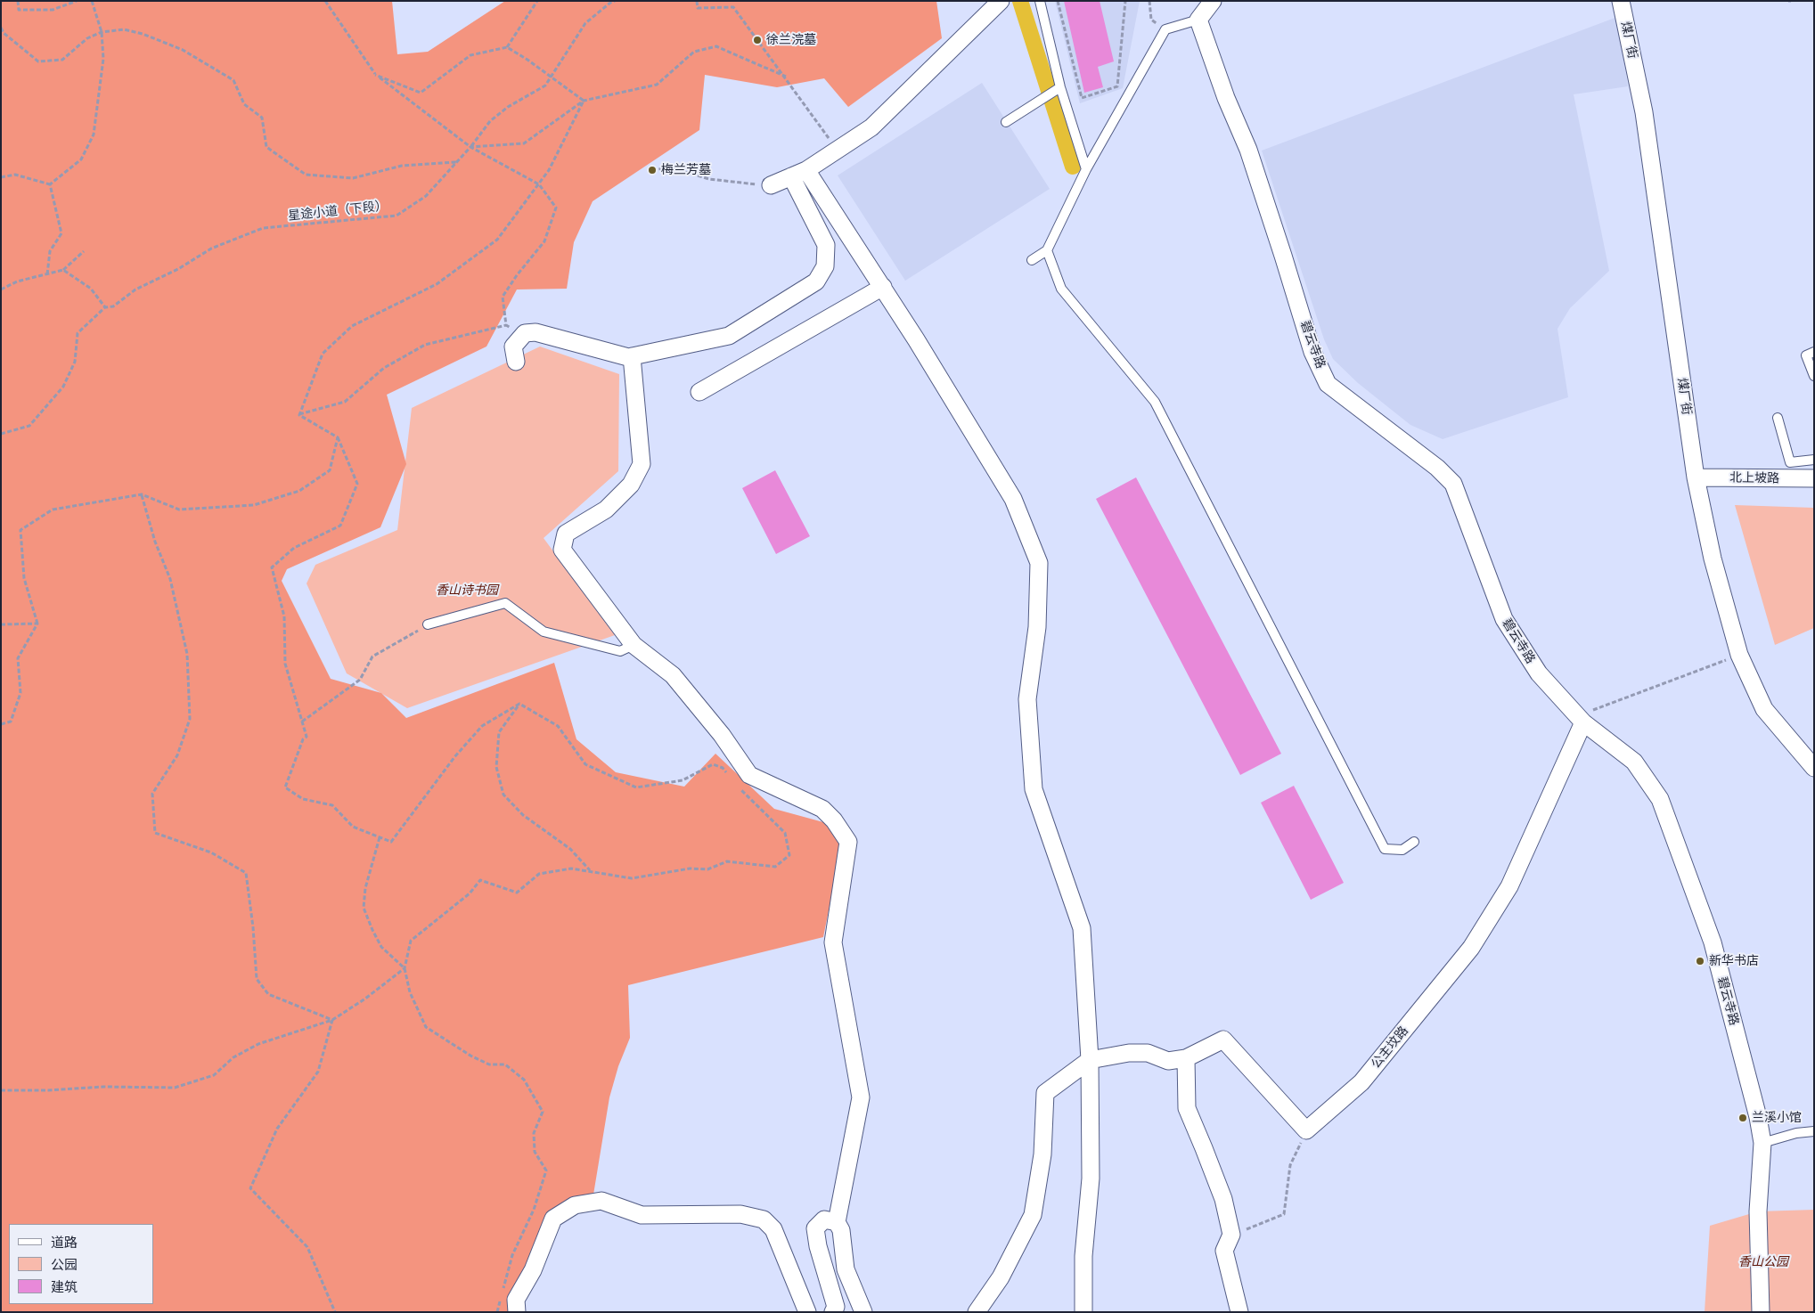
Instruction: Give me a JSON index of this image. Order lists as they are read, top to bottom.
{
  "streets": {
    "street": [
      "煤厂街",
      "碧云寺路",
      "北上坡路",
      "公主坟路"
    ],
    "path": ["星途小道（下段）"]
  },
  "crossings": [
    ["煤厂街", "北上坡路"],
    ["碧云寺路", "公主坟路"]
  ],
  "parks": ["香山诗书园", "香山公园"],
  "places": [
    "徐兰浣墓",
    "梅兰芳墓",
    "新华书店",
    "兰溪小馆"
  ],
  "legend": ["道路", "公园", "建筑"]
}
